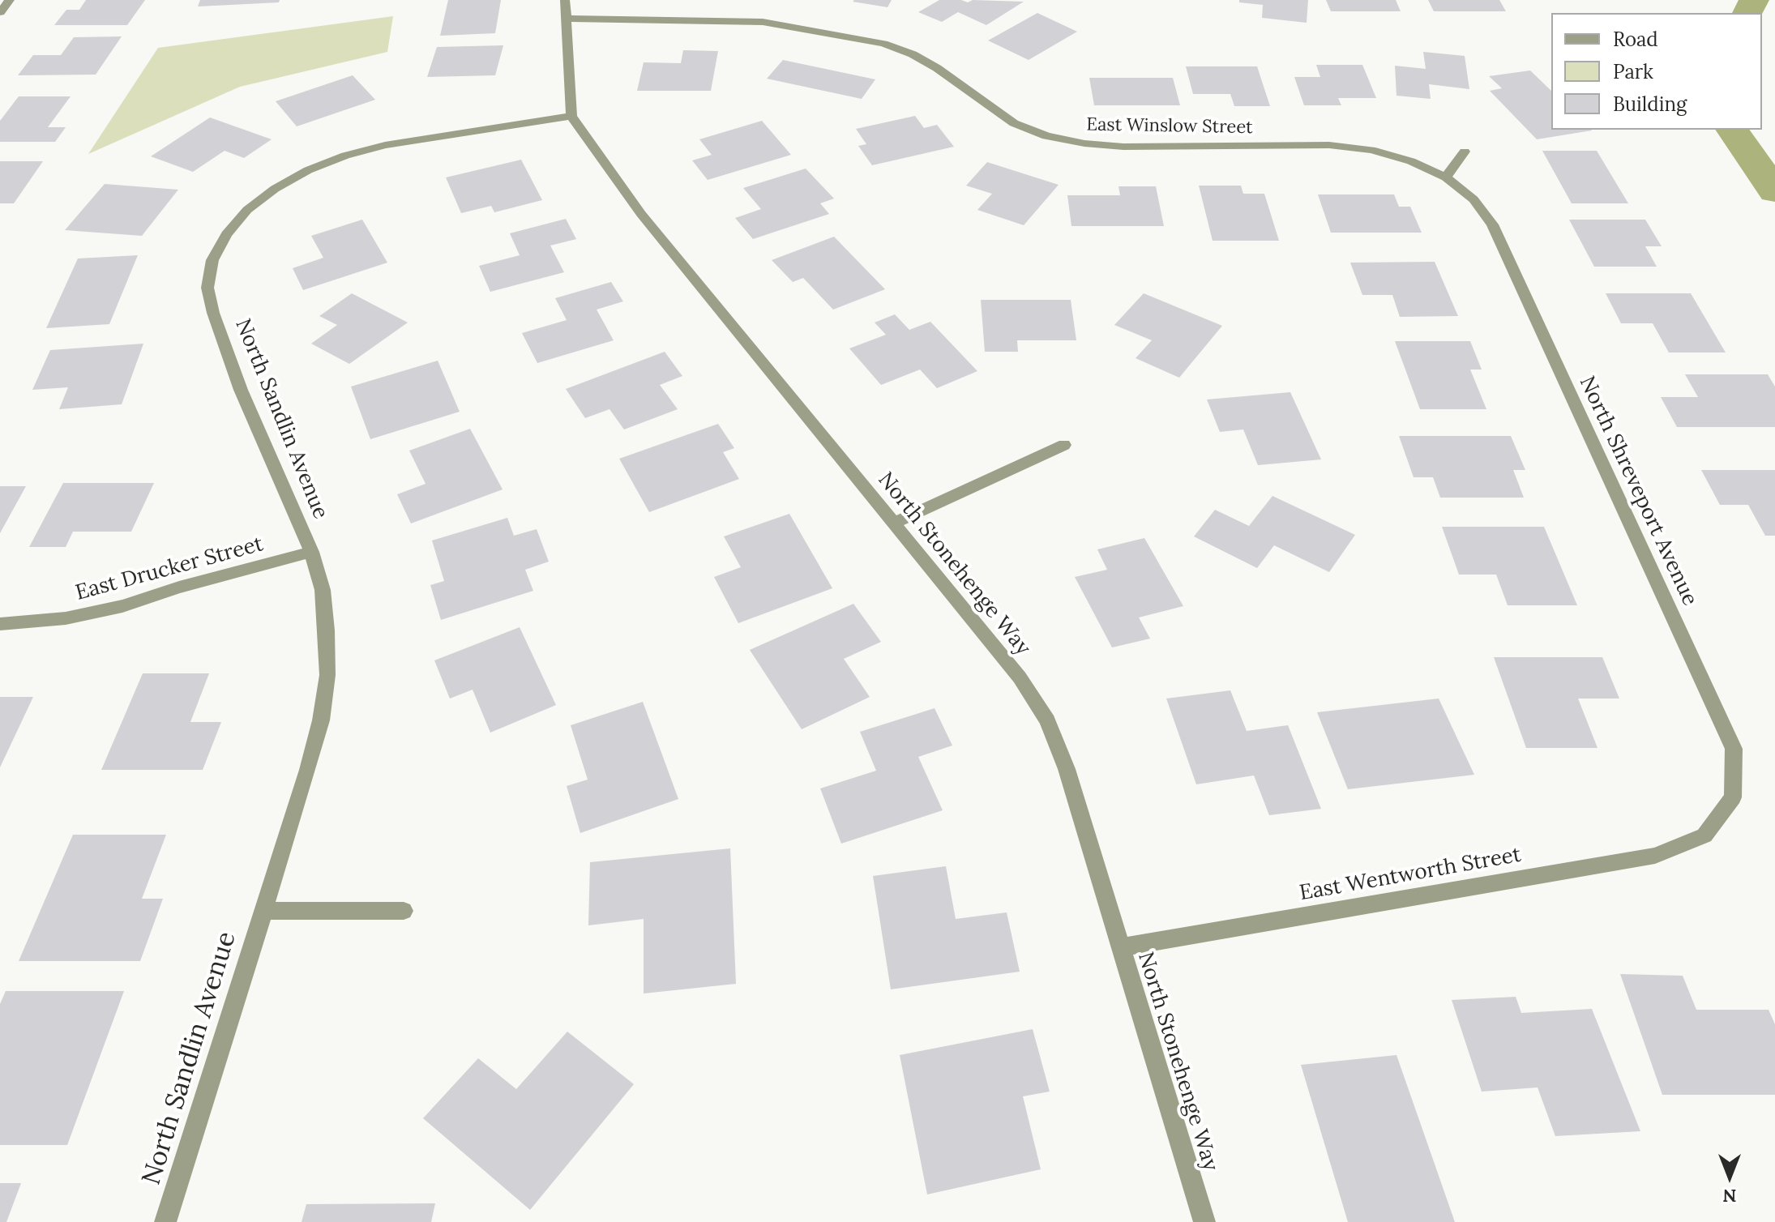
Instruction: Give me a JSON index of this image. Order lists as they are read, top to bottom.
{
  "streets": {
    "street": [
      "East Winslow Street",
      "North Sandlin Avenue",
      "North Shreveport Avenue",
      "North Stonehenge Way",
      "East Drucker Street",
      "East Wentworth Street"
    ]
  },
  "crossings": [
    ["East Winslow Street", "North Shreveport Avenue"],
    ["North Sandlin Avenue", "North Stonehenge Way"],
    ["North Sandlin Avenue", "East Drucker Street"],
    ["North Shreveport Avenue", "East Wentworth Street"],
    ["North Stonehenge Way", "East Wentworth Street"]
  ],
  "legend": ["Road", "Park", "Building"],
  "north": "bottom"
}
